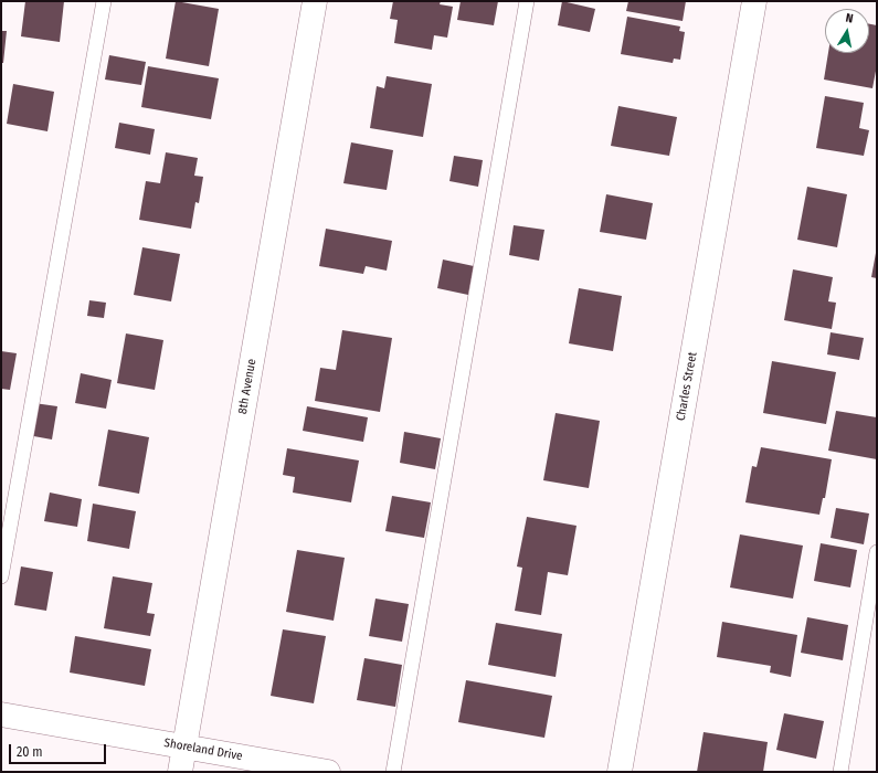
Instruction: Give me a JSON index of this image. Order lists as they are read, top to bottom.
{
  "streets": {
    "street": ["8th Avenue", "Charles Street", "Shoreland Drive"]
  },
  "crossings": [
    ["8th Avenue", "Shoreland Drive"]
  ],
  "scale_bar": "20 m",
  "north": "top"
}
